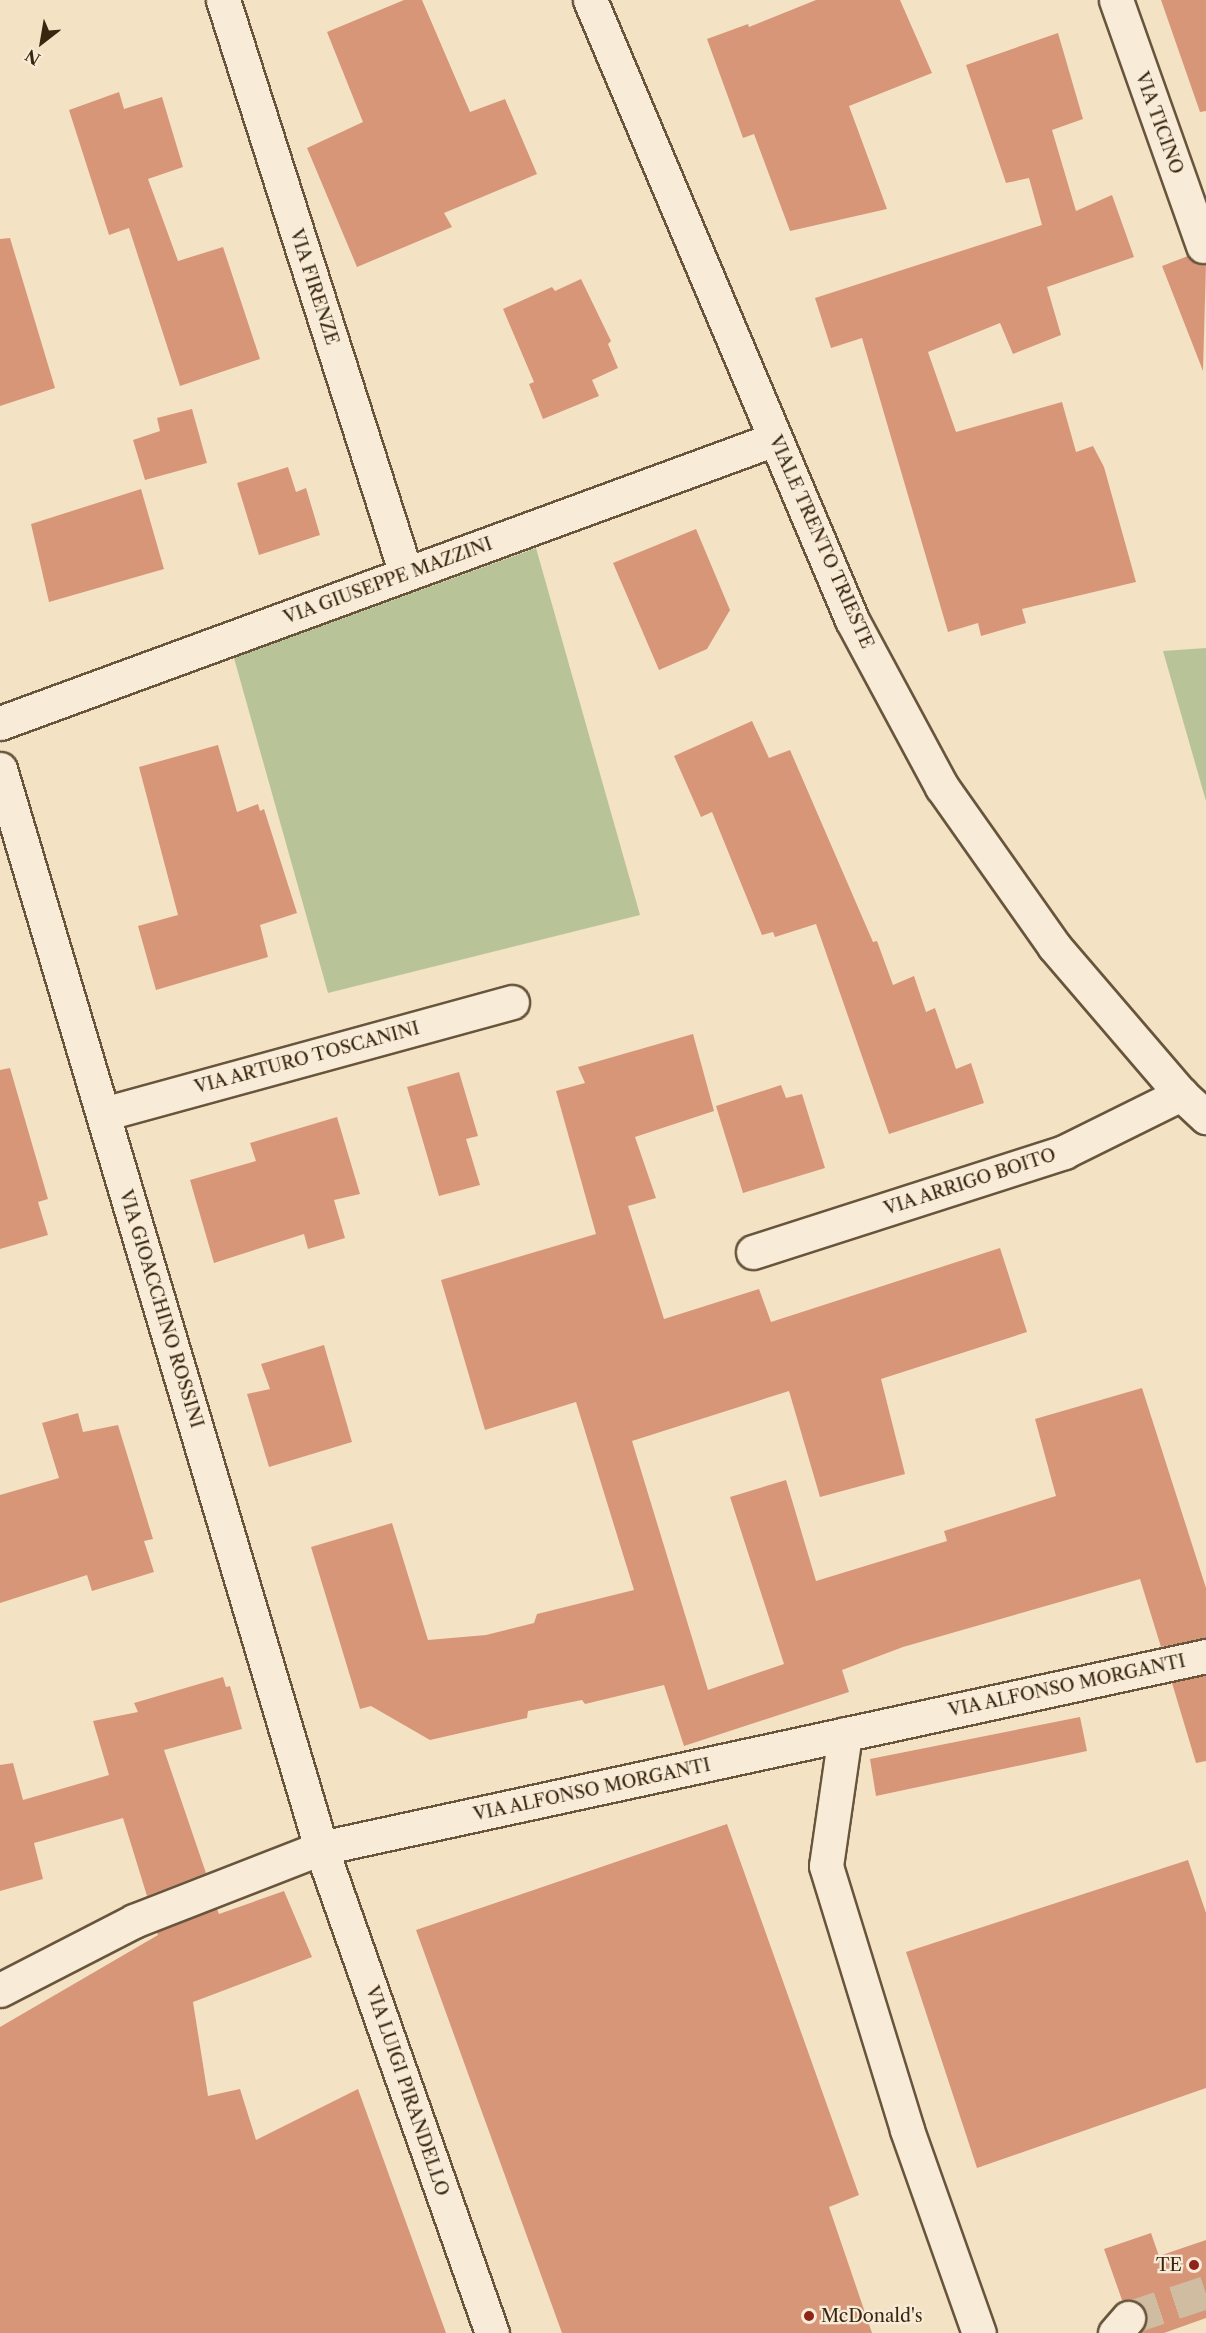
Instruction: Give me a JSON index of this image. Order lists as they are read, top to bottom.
{
  "streets": {
    "street": [
      "VIA TICINO",
      "VIA FIRENZE",
      "VIALE TRENTO TRIESTE",
      "VIA GIUSEPPE MAZZINI",
      "VIA ARTURO TOSCANINI",
      "VIA ARRIGO BOITO",
      "VIA GIOACCHINO ROSSINI",
      "VIA ALFONSO MORGANTI",
      "VIA LUIGI PIRANDELLO"
    ]
  },
  "crossings": [
    ["VIA FIRENZE", "VIA GIUSEPPE MAZZINI"],
    ["VIALE TRENTO TRIESTE", "VIA GIUSEPPE MAZZINI"],
    ["VIALE TRENTO TRIESTE", "VIA ARRIGO BOITO"],
    ["VIA ARTURO TOSCANINI", "VIA GIOACCHINO ROSSINI"],
    ["VIA GIOACCHINO ROSSINI", "VIA ALFONSO MORGANTI"],
    ["VIA GIOACCHINO ROSSINI", "VIA LUIGI PIRANDELLO"],
    ["VIA ALFONSO MORGANTI", "VIA LUIGI PIRANDELLO"]
  ],
  "places": ["TE", "McDonald's"],
  "north": "bottom left"
}
